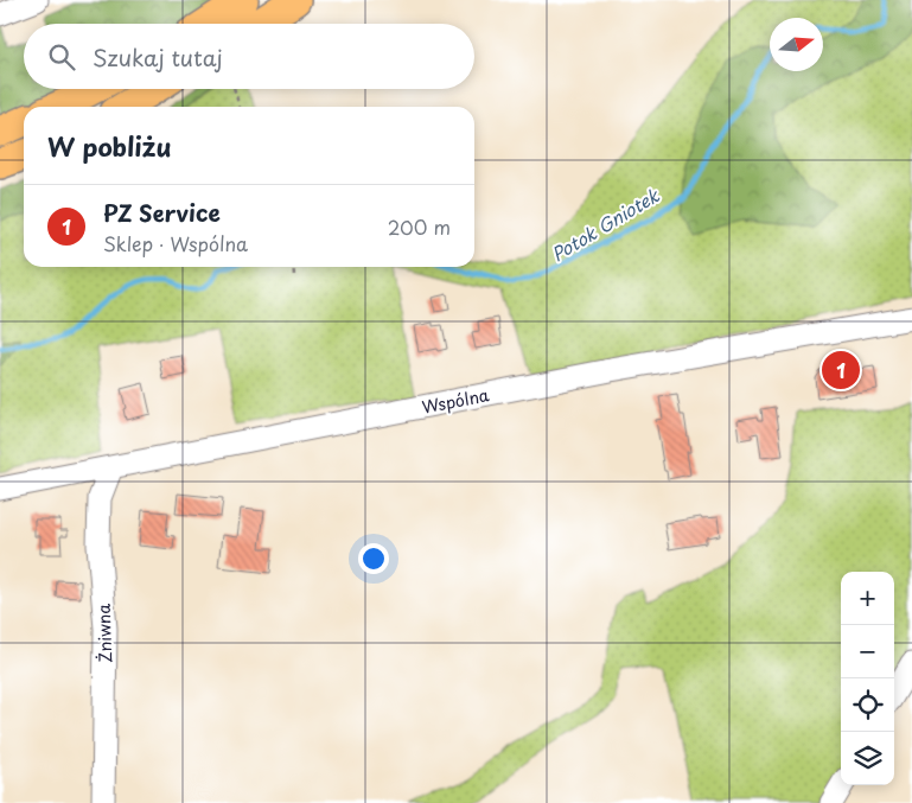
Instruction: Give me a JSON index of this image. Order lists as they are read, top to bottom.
{
  "streets": {
    "street": ["Wspólna", "Żniwna"]
  },
  "crossings": [
    ["Wspólna", "Żniwna"]
  ],
  "water": ["Potok Gniotek"],
  "north": "right",
  "page": {
    "search": "Szukaj tutaj",
    "heading": "W pobliżu",
    "list": [
      {
        "mark": "1",
        "name": "PZ Service",
        "note": "Sklep · Wspólna",
        "value": "200 m"
      }
    ],
    "pins": "1",
    "map_buttons": ["+", "−"]
  }
}
